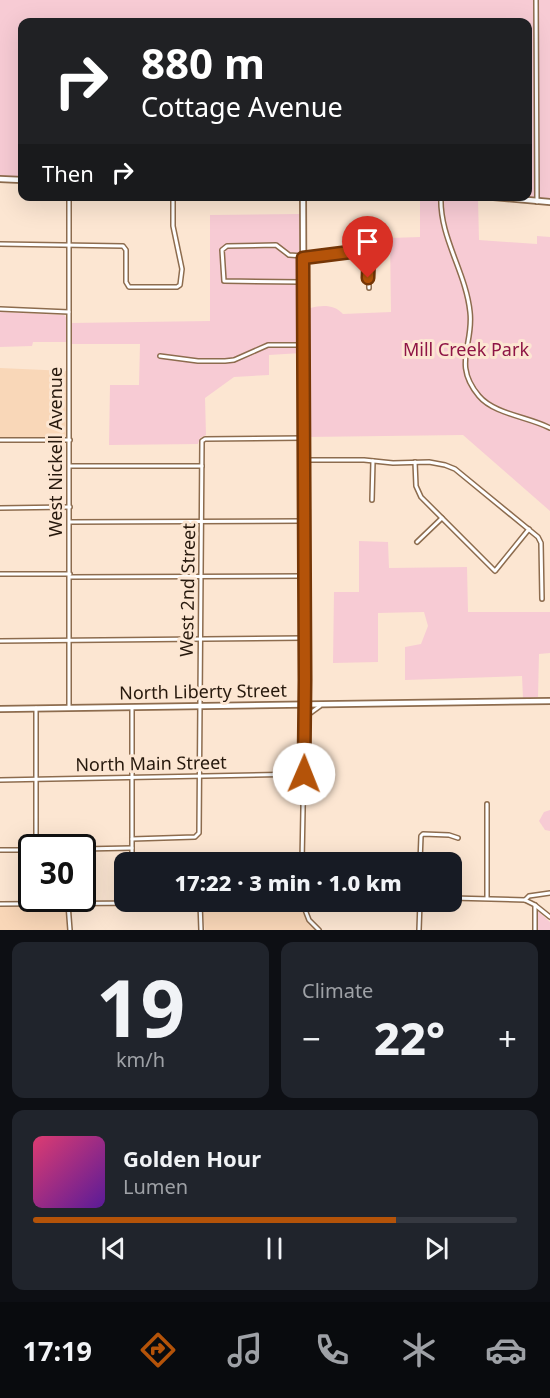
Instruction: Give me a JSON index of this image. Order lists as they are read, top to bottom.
{
  "streets": {
    "main road": ["North Liberty Street"],
    "street": ["West Nickell Avenue", "West 2nd Street", "North Main Street"]
  },
  "crossings": [
    ["West Nickell Avenue", "North Liberty Street"],
    ["West 2nd Street", "North Liberty Street"],
    ["West 2nd Street", "North Main Street"]
  ],
  "parks": ["Mill Creek Park"],
  "page": {
    "turn": ["880 m", "Cottage Avenue"],
    "then": "Then",
    "limit": "30",
    "trip": "17:22 · 3 min · 1.0 km",
    "tile": [
      ["19", "km/h"],
      "Climate"
    ],
    "heat": ["−", "22°", "+"],
    "song": ["Golden Hour", "Lumen"],
    "tabs": "17:19"
  }
}
